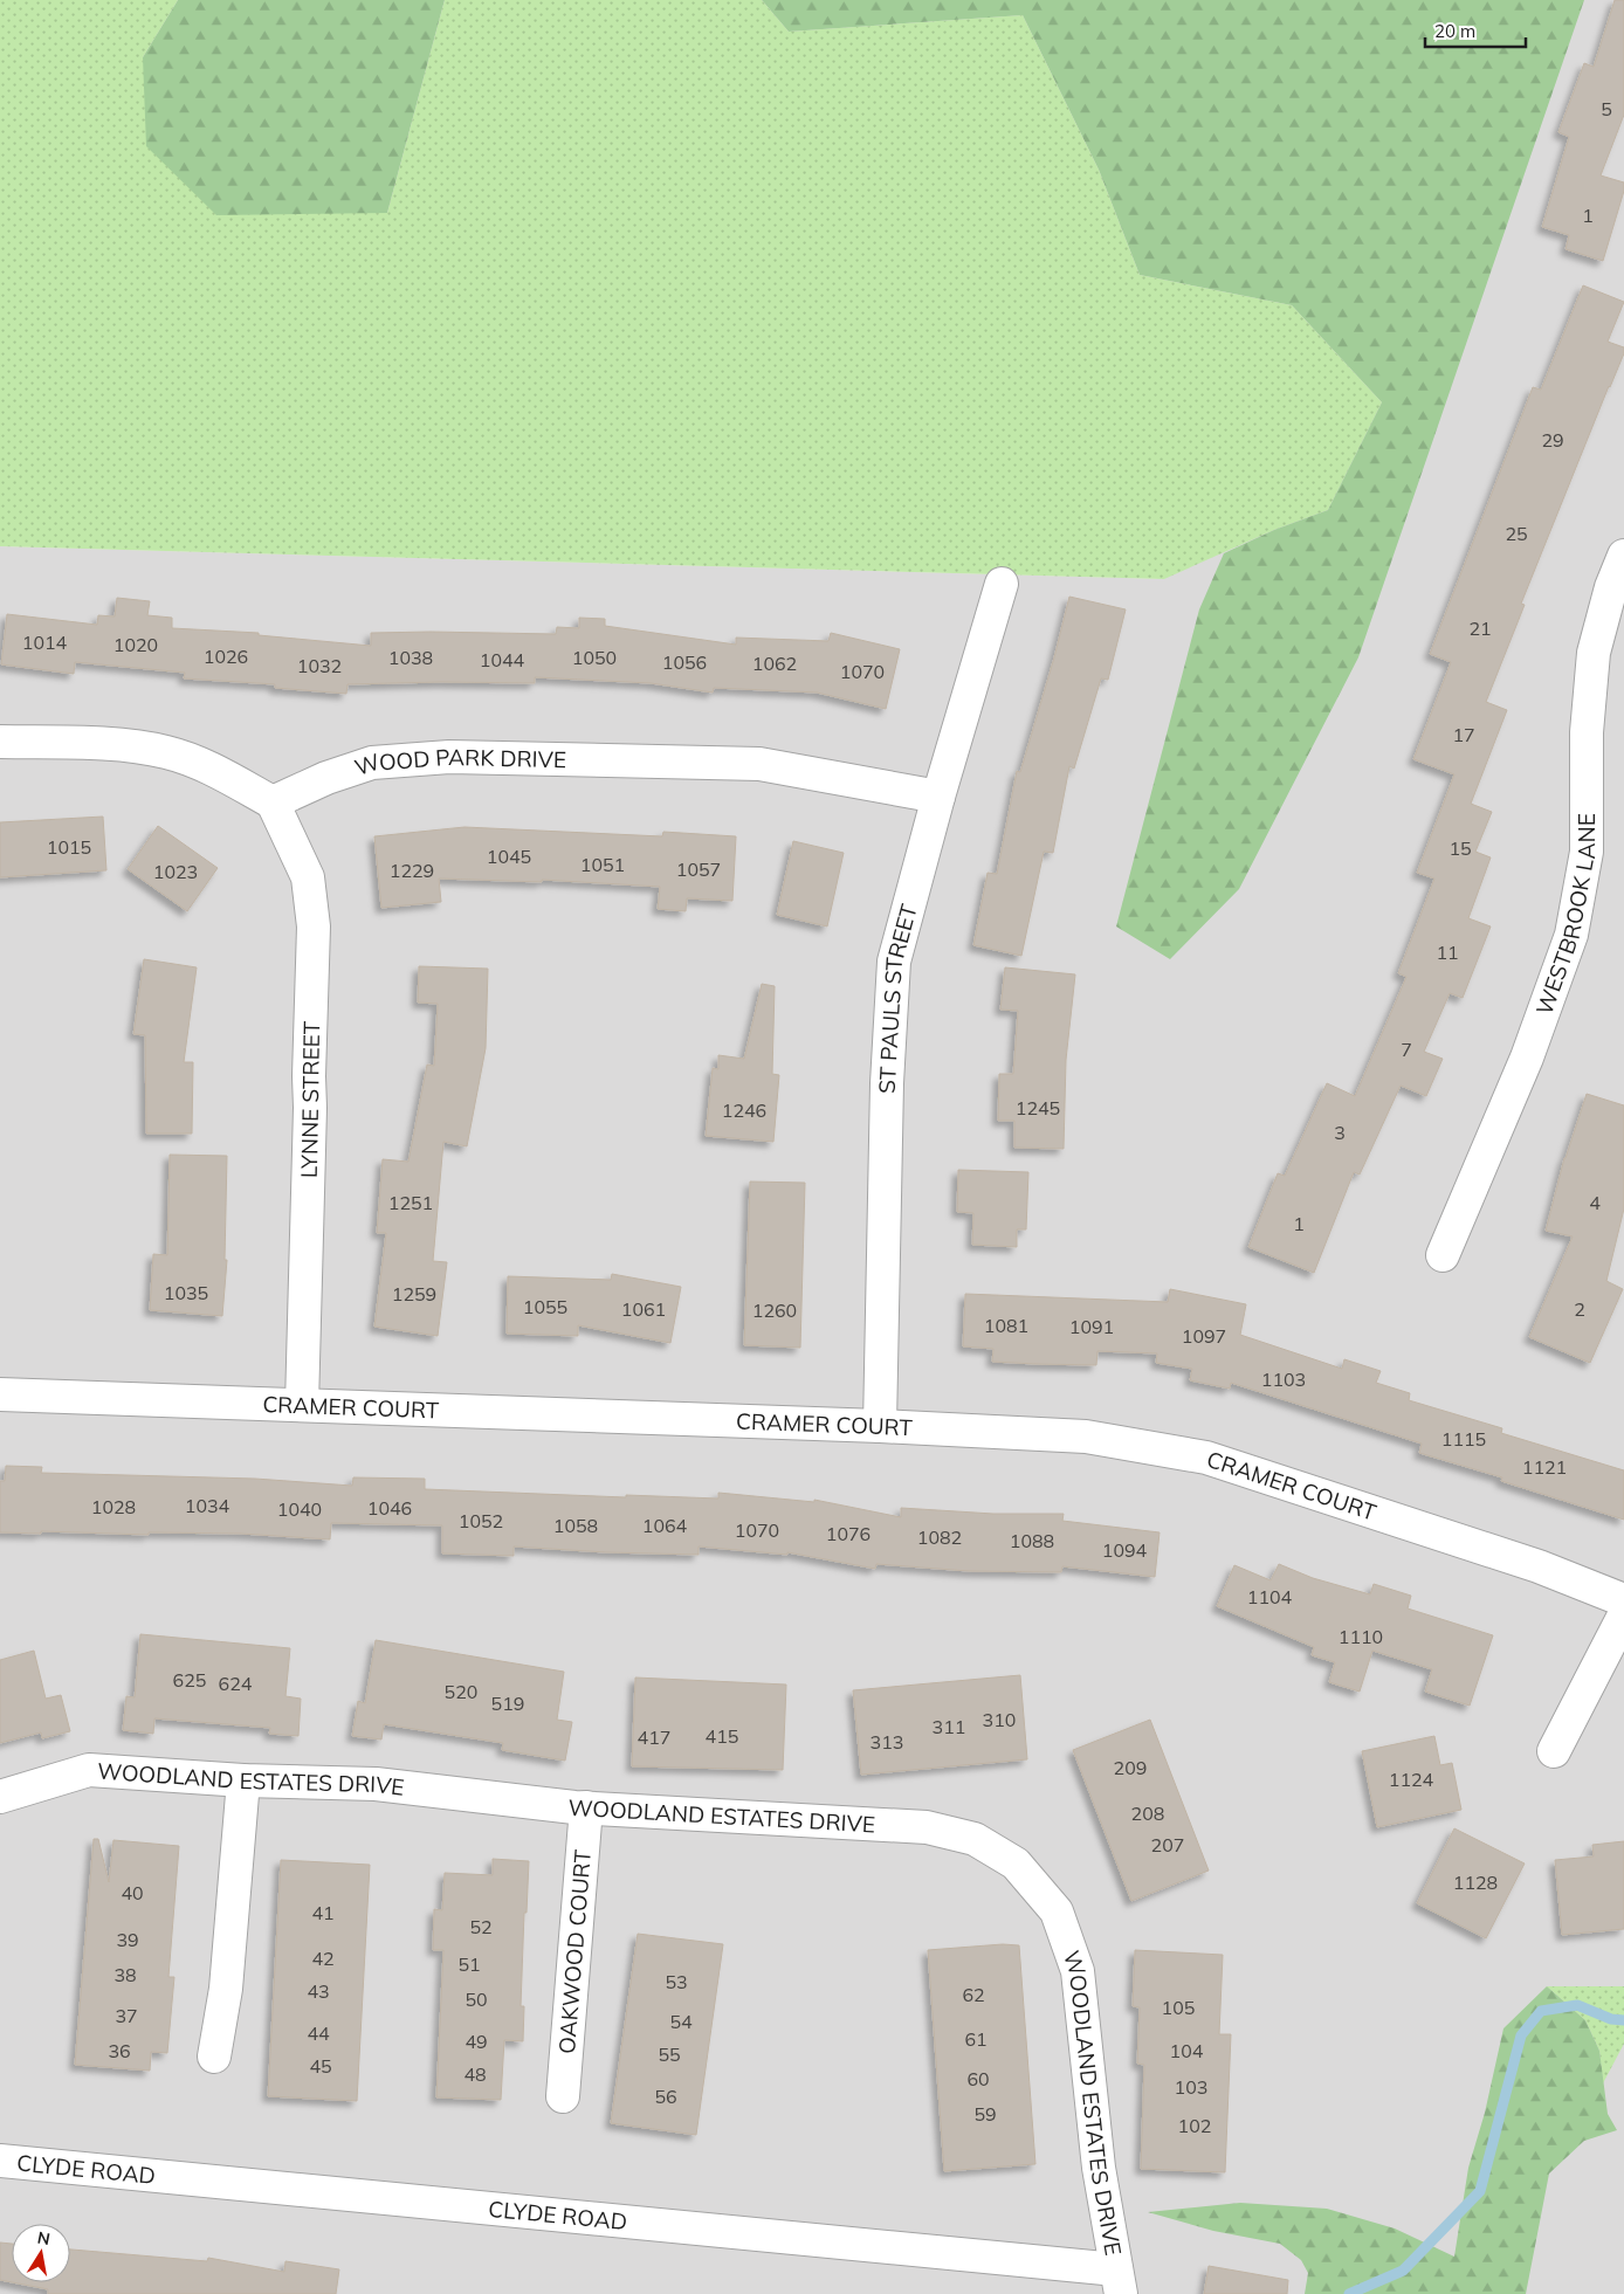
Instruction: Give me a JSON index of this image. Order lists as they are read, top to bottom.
{
  "streets": {
    "street": [
      "WOOD PARK DRIVE",
      "WESTBROOK LANE",
      "ST PAULS STREET",
      "LYNNE STREET",
      "CRAMER COURT",
      "WOODLAND ESTATES DRIVE",
      "OAKWOOD COURT",
      "CLYDE ROAD"
    ]
  },
  "crossings": [
    ["WOOD PARK DRIVE", "ST PAULS STREET"],
    ["WOOD PARK DRIVE", "LYNNE STREET"],
    ["ST PAULS STREET", "CRAMER COURT"],
    ["LYNNE STREET", "CRAMER COURT"],
    ["WOODLAND ESTATES DRIVE", "OAKWOOD COURT"],
    ["WOODLAND ESTATES DRIVE", "CLYDE ROAD"]
  ],
  "house_numbers": [
    "5",
    "1",
    "29",
    "25",
    "21",
    "1014",
    "1020",
    "1026",
    "1038",
    "1050",
    "1044",
    "1056",
    "1062",
    "1032",
    "1070",
    "17",
    "1015",
    "15",
    "1045",
    "1051",
    "1057",
    "1229",
    "1023",
    "11",
    "7",
    "1245",
    "1246",
    "3",
    "1251",
    "4",
    "1",
    "1035",
    "1259",
    "1055",
    "1061",
    "2",
    "1260",
    "1081",
    "1091",
    "1097",
    "1103",
    "1115",
    "1121",
    "1034",
    "1028",
    "1046",
    "1040",
    "1052",
    "1058",
    "1064",
    "1070",
    "1076",
    "1082",
    "1088",
    "1094",
    "1104",
    "1110",
    "625",
    "624",
    "520",
    "519",
    "310",
    "311",
    "415",
    "417",
    "313",
    "209",
    "1124",
    "208",
    "207",
    "1128",
    "40",
    "41",
    "52",
    "39",
    "42",
    "51",
    "38",
    "53",
    "43",
    "62",
    "50",
    "105",
    "37",
    "54",
    "44",
    "61",
    "49",
    "36",
    "104",
    "55",
    "45",
    "48",
    "60",
    "103",
    "56",
    "59",
    "102"
  ],
  "scale_bar": "20 m",
  "north": "top"
}
